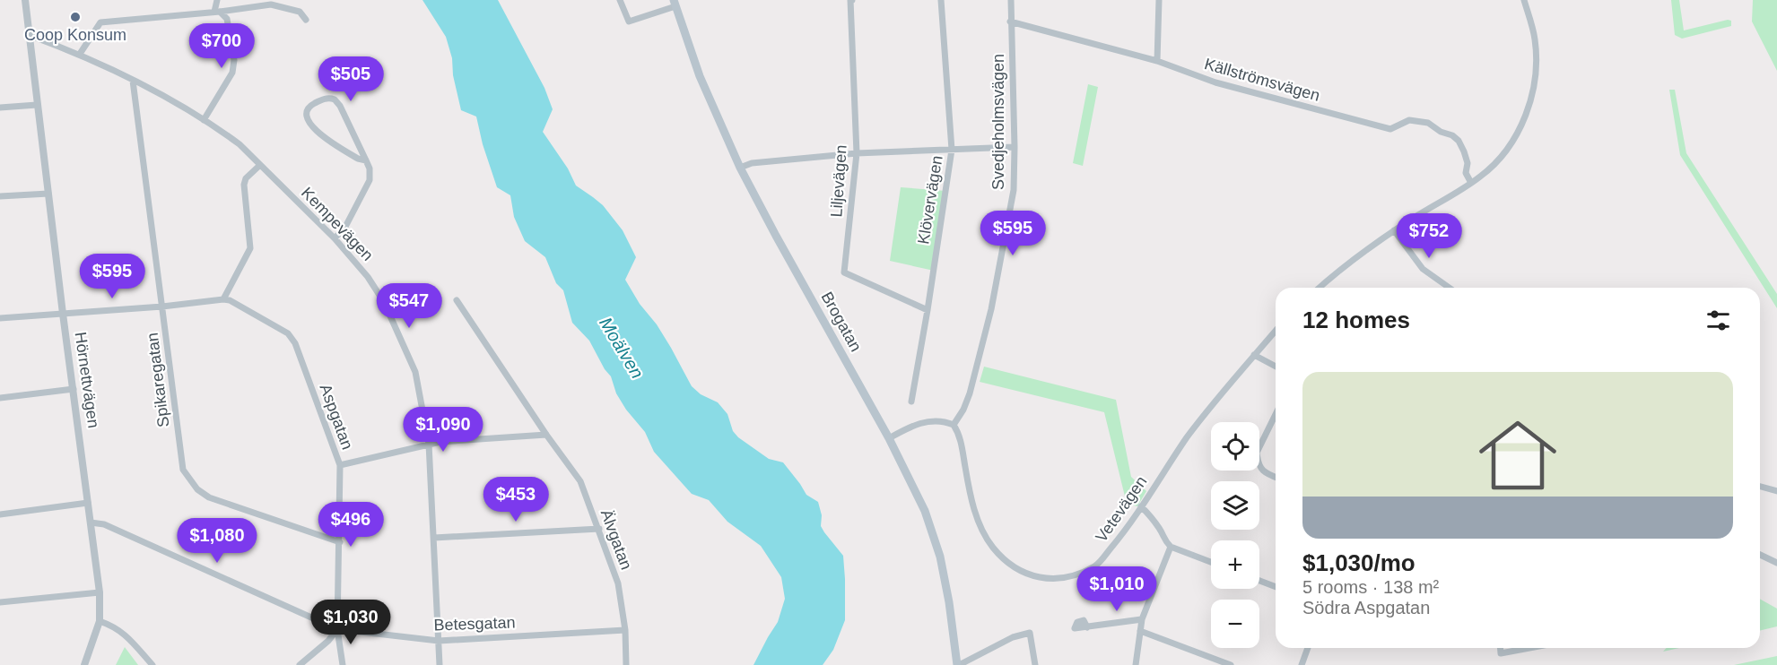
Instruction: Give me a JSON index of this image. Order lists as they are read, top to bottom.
{
  "streets": {
    "main road": ["Brogatan"],
    "street": [
      "Källströmsvägen",
      "Svedjeholmsvägen",
      "Liljevägen",
      "Klövervägen",
      "Kempevägen",
      "Hörnettvägen",
      "Spikaregatan",
      "Aspgatan",
      "Vetevägen",
      "Älvgatan",
      "Betesgatan"
    ]
  },
  "crossings": [
    ["Källströmsvägen", "Svedjeholmsvägen"],
    ["Svedjeholmsvägen", "Vetevägen"],
    ["Liljevägen", "Klövervägen"],
    ["Kempevägen", "Hörnettvägen"],
    ["Kempevägen", "Spikaregatan"],
    ["Kempevägen", "Betesgatan"],
    ["Hörnettvägen", "Betesgatan"],
    ["Spikaregatan", "Aspgatan"],
    ["Aspgatan", "Betesgatan"],
    ["Älvgatan", "Betesgatan"]
  ],
  "water": ["Moälven"],
  "places": ["Coop Konsum"],
  "page": {
    "price": [
      "$700",
      "$505",
      "$595",
      "$752",
      "$595",
      "$547",
      "$1,090",
      "$453",
      "$496",
      "$1,080",
      "$1,010",
      "$1,030"
    ],
    "heading": "12 homes",
    "list": [
      {
        "name": "$1,030/mo",
        "note": "5 rooms · 138 m² · Södra Aspgatan"
      }
    ],
    "map_buttons": ["+", "−"]
  }
}
